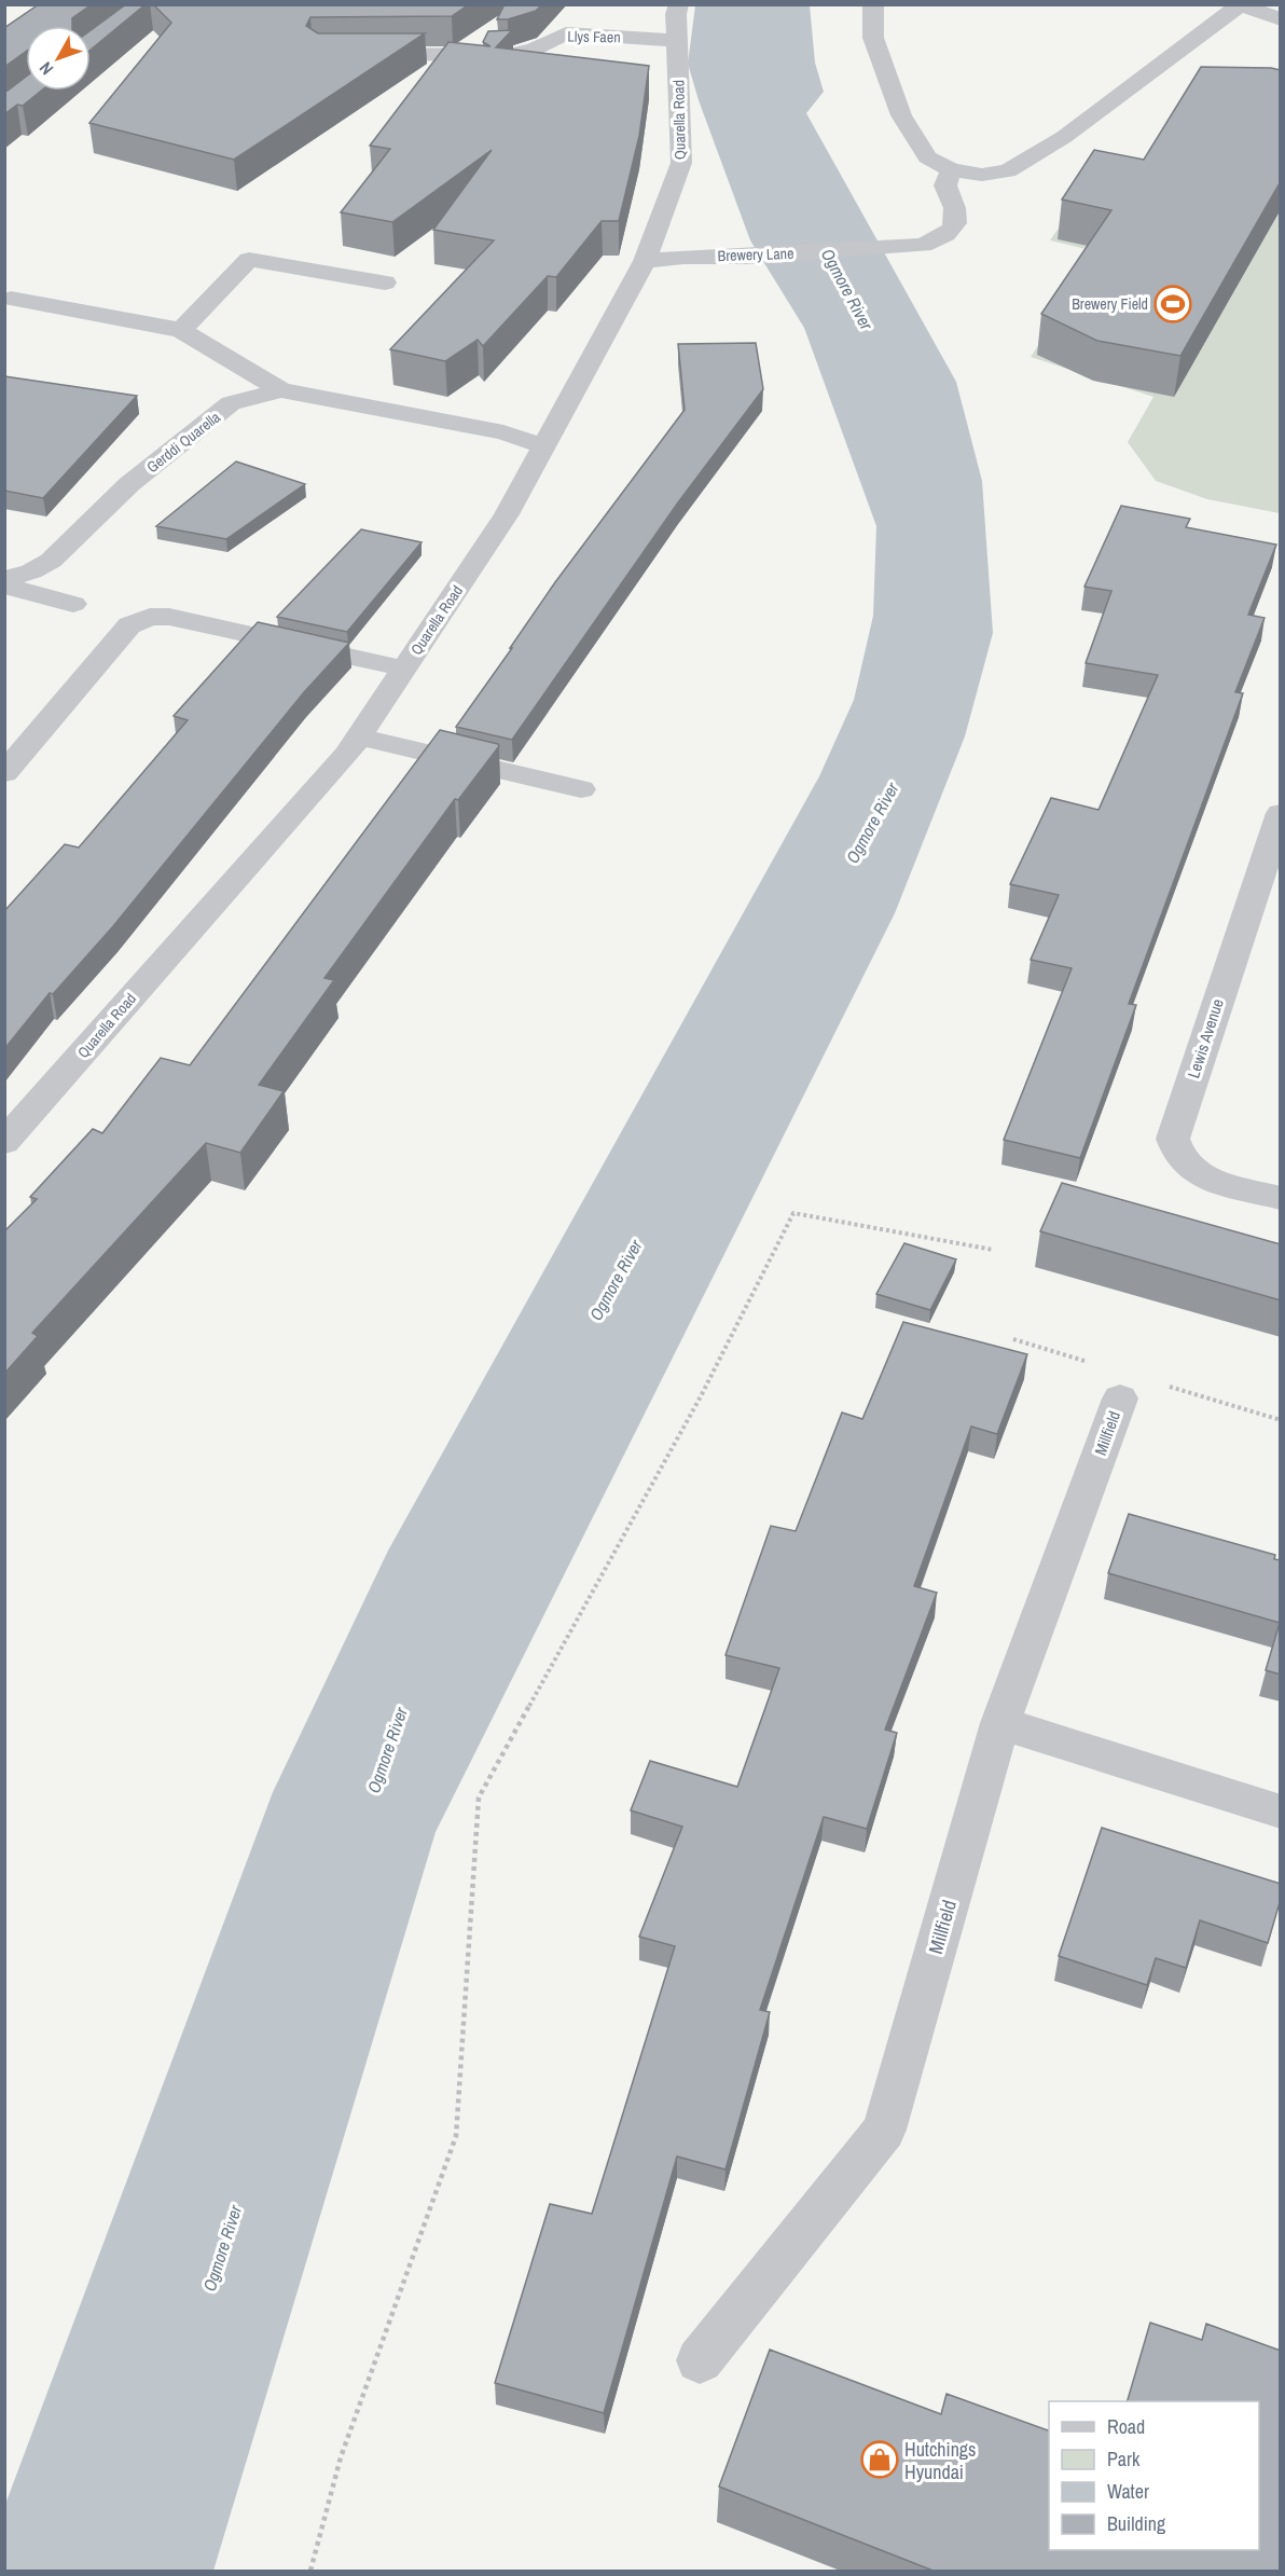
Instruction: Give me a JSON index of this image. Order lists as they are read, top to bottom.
{
  "streets": {
    "street": [
      "Llys Faen",
      "Quarella Road",
      "Brewery Lane",
      "Gerddi Quarella",
      "Lewis Avenue",
      "Millfield"
    ]
  },
  "crossings": [
    ["Llys Faen", "Quarella Road"],
    ["Quarella Road", "Brewery Lane"],
    ["Quarella Road", "Gerddi Quarella"]
  ],
  "water": ["Ogmore River"],
  "places": {
    "sports": ["Brewery Field"],
    "shop": ["Hutchings Hyundai"]
  },
  "legend": [
    "Road",
    "Park",
    "Water",
    "Building"
  ],
  "north": "bottom left"
}
